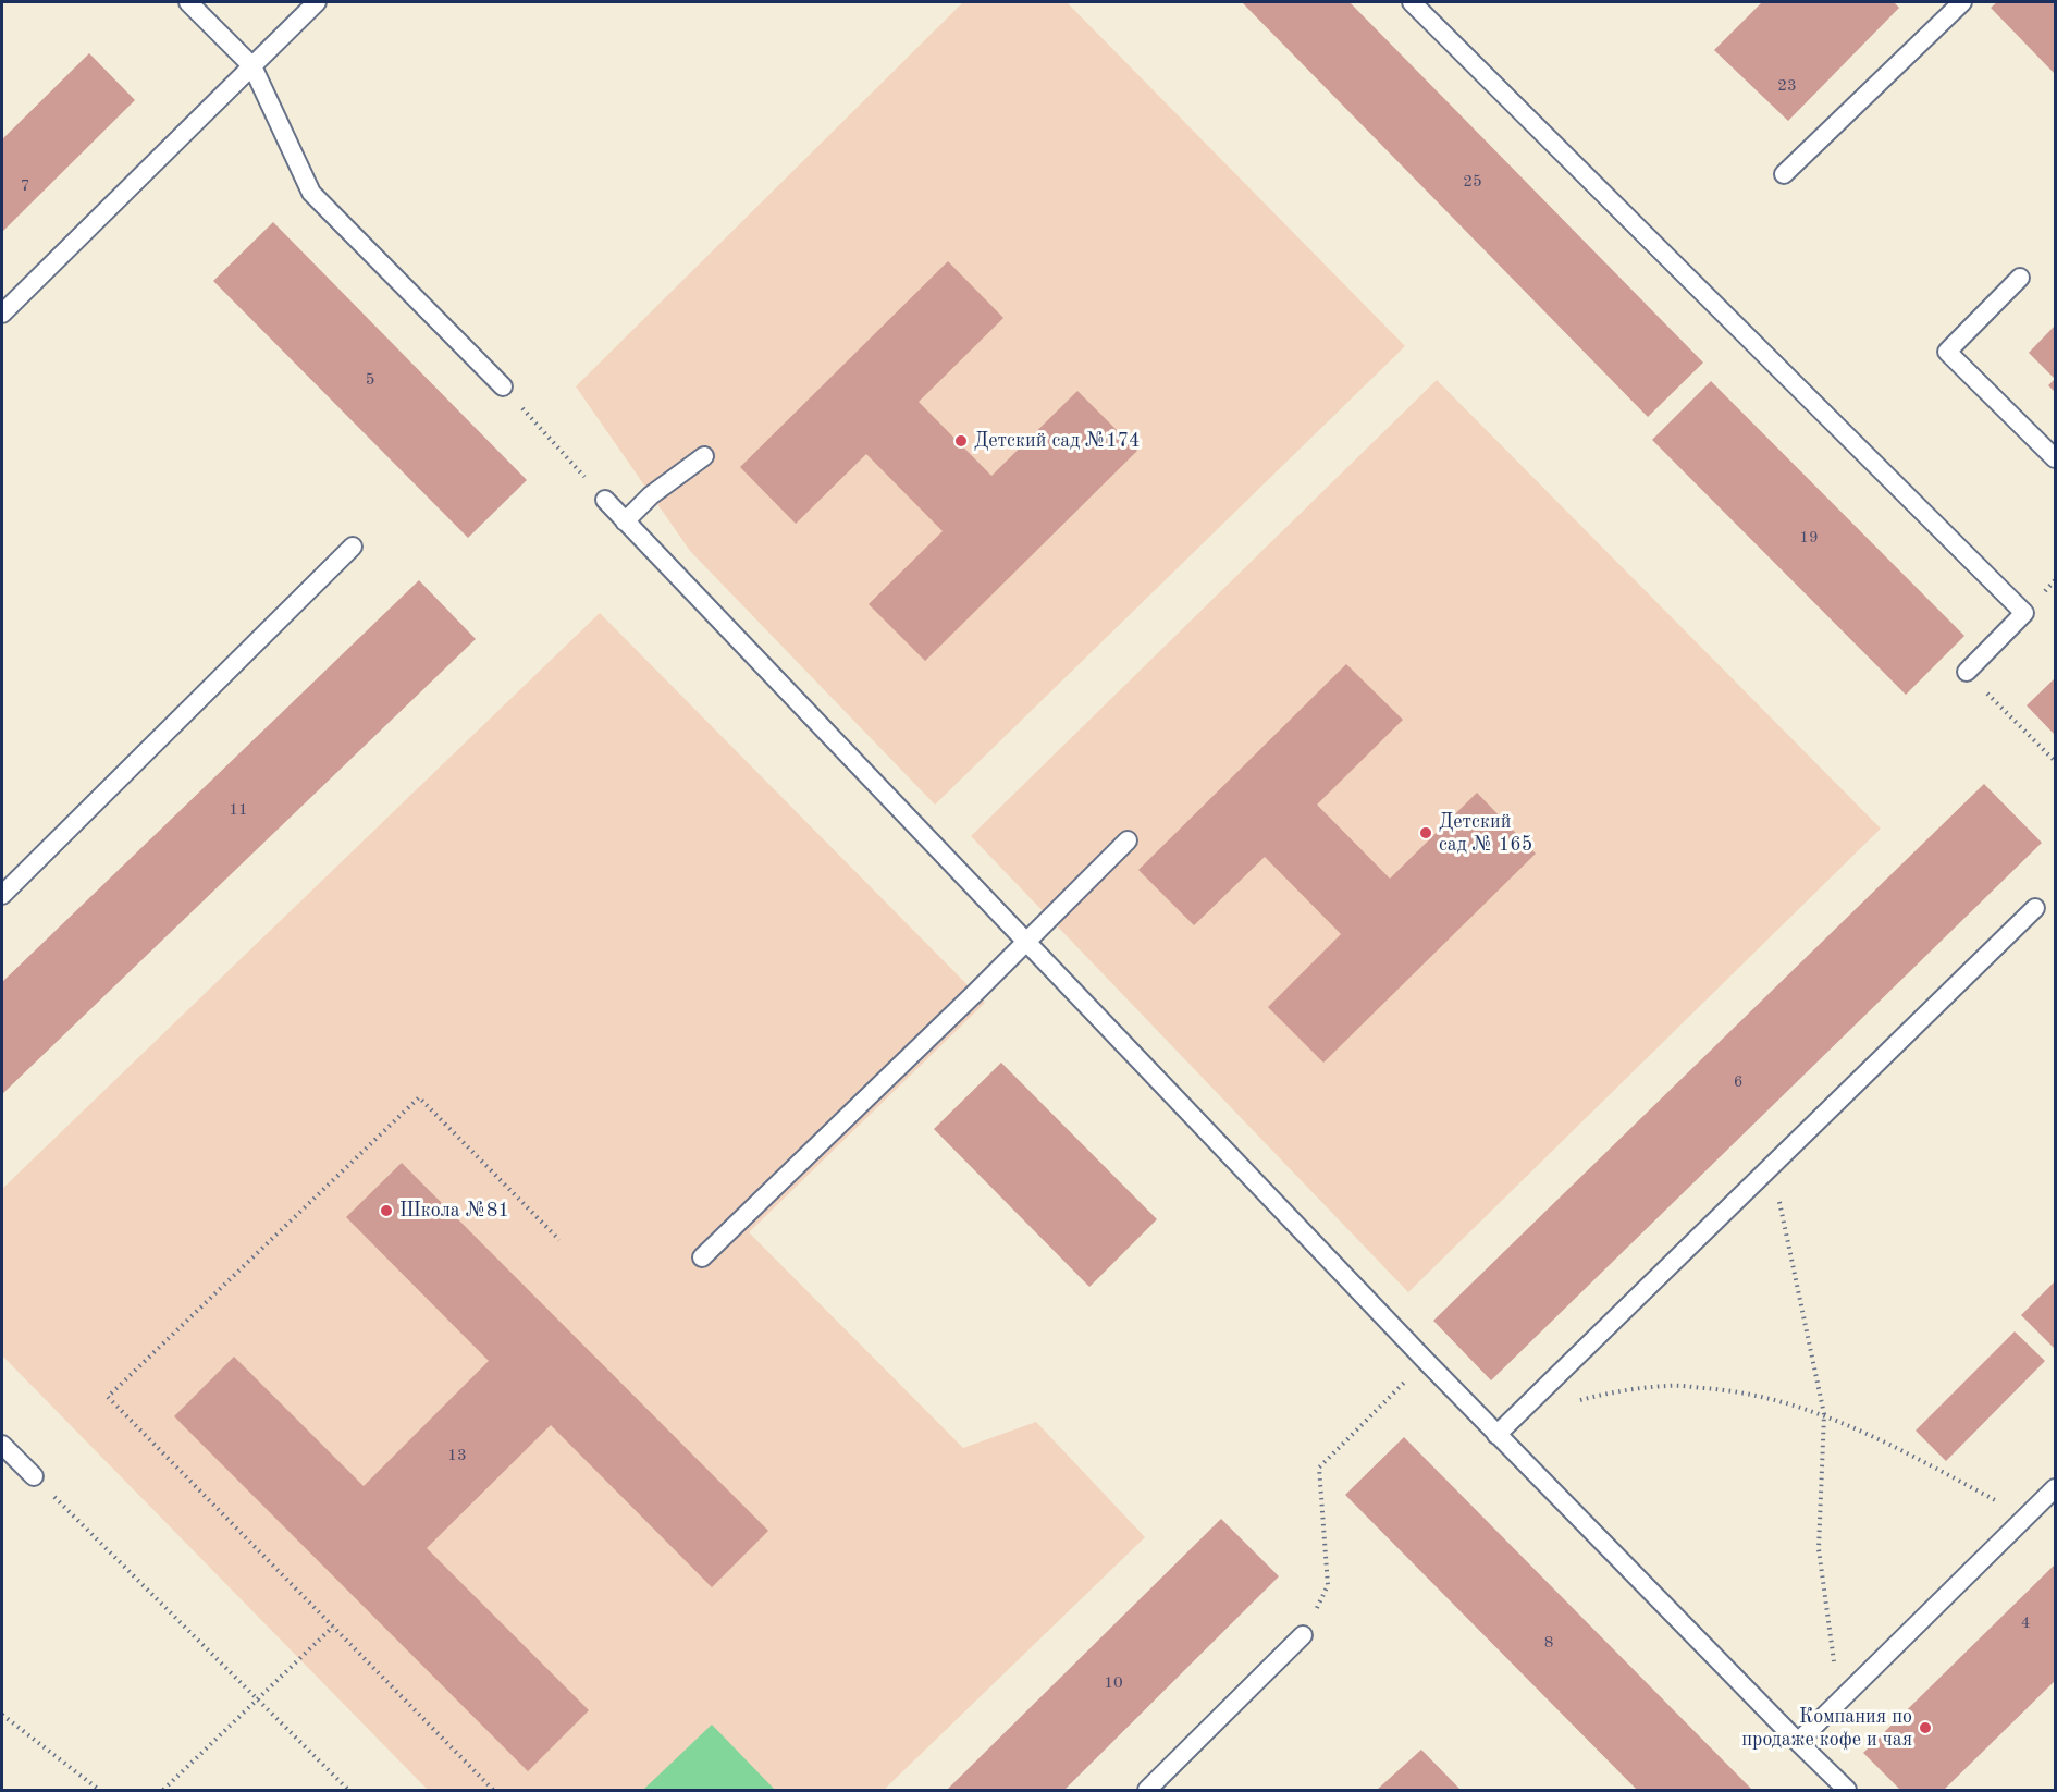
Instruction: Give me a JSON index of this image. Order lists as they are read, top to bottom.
{
  "places": [
    "Детский сад №174",
    "Детский сад № 165",
    "Школа №81",
    "Компания по продаже кофе и чая"
  ],
  "house_numbers": [
    "23",
    "25",
    "7",
    "5",
    "19",
    "11",
    "6",
    "13",
    "4",
    "8",
    "10"
  ]
}
